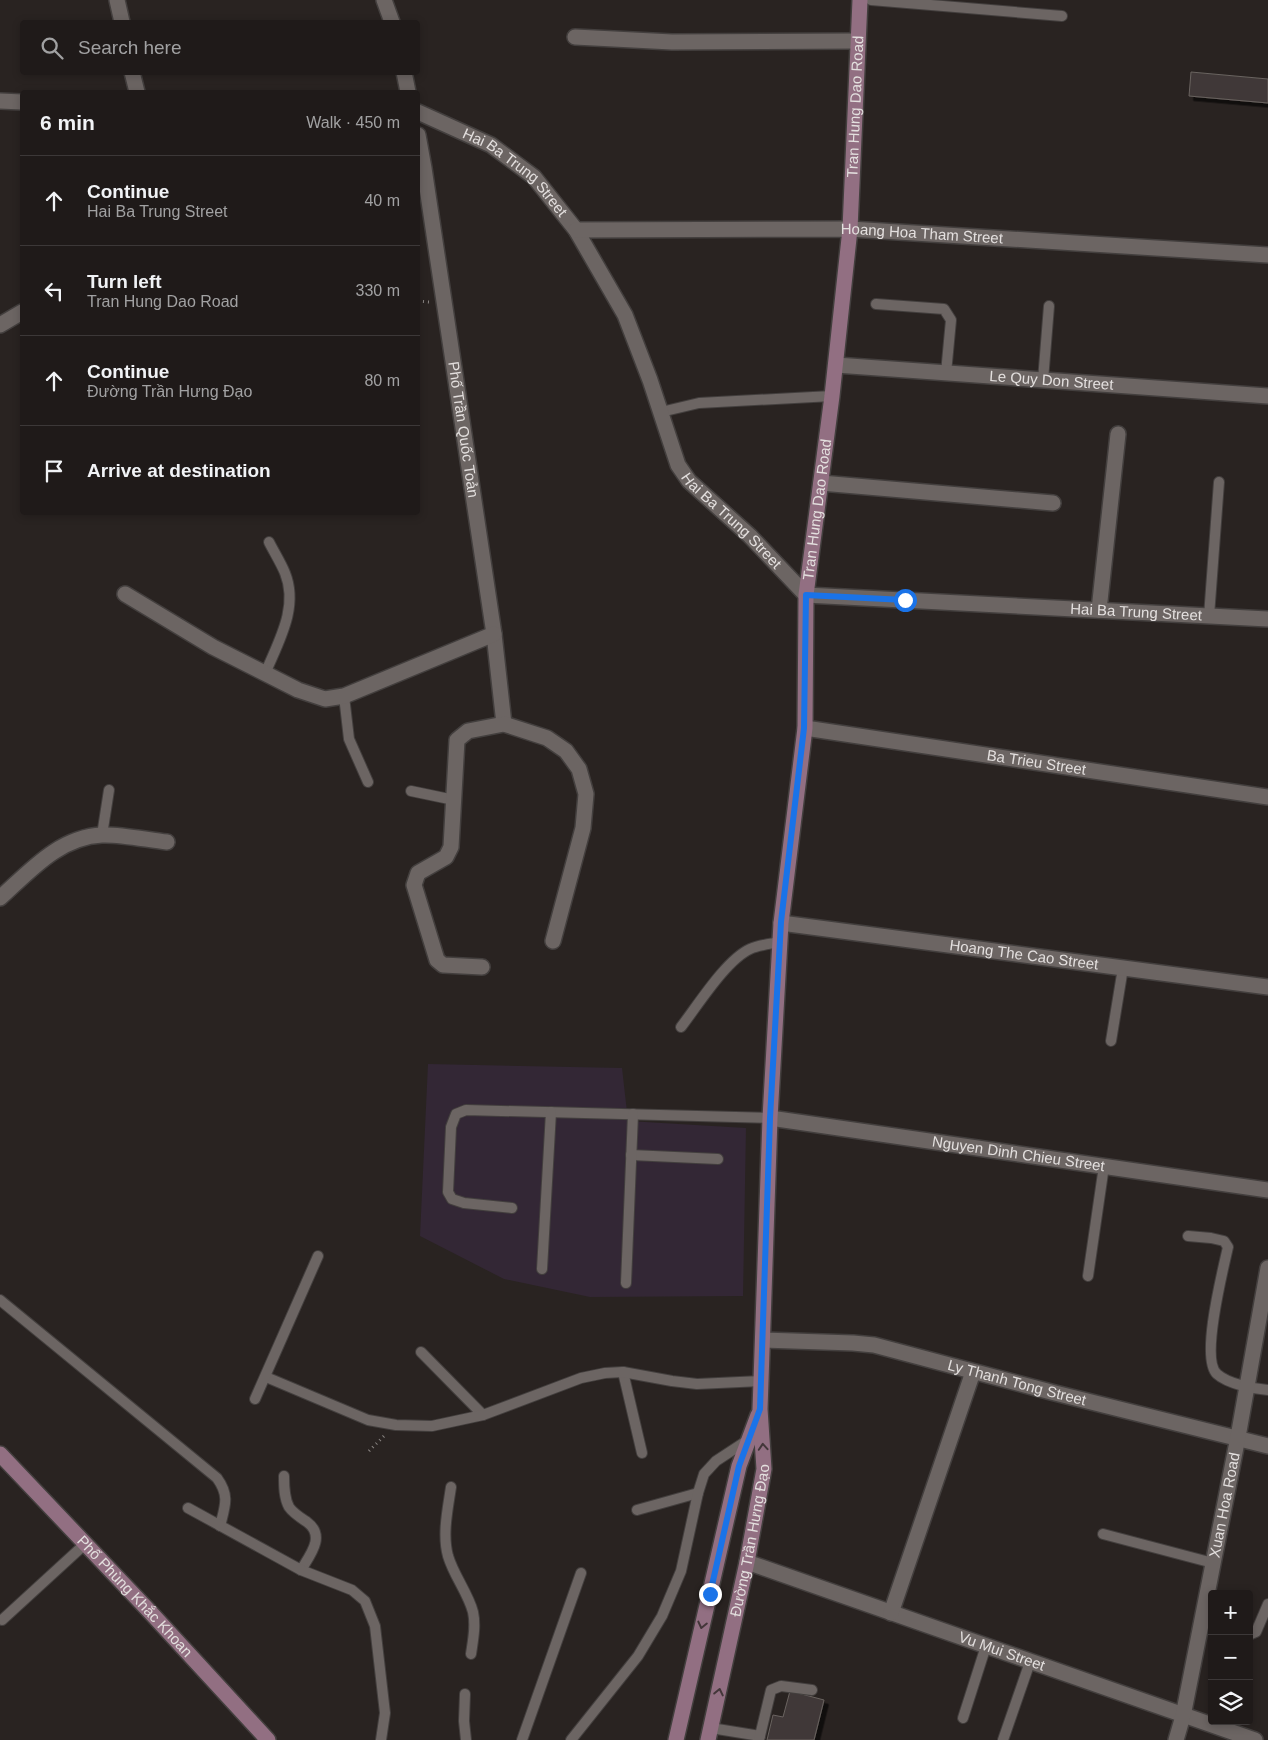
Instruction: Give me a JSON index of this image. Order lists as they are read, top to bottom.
{
  "streets": {
    "street": [
      "Tran Hung Dao Road",
      "Hai Ba Trung Street",
      "Hoang Hoa Tham Street",
      "Le Quy Don Street",
      "Phố Trần Quốc Toản",
      "Ba Trieu Street",
      "Hoang The Cao Street",
      "Nguyen Dinh Chieu Street",
      "Ly Thanh Tong Street",
      "Xuan Hoa Road",
      "Đường Trần Hưng Đạo",
      "Phố Phùng Khắc Khoan",
      "Vu Mui Street"
    ]
  },
  "crossings": [
    ["Tran Hung Dao Road", "Hai Ba Trung Street"],
    ["Tran Hung Dao Road", "Hoang Hoa Tham Street"],
    ["Tran Hung Dao Road", "Le Quy Don Street"],
    ["Tran Hung Dao Road", "Ba Trieu Street"],
    ["Tran Hung Dao Road", "Hoang The Cao Street"],
    ["Tran Hung Dao Road", "Nguyen Dinh Chieu Street"],
    ["Tran Hung Dao Road", "Ly Thanh Tong Street"],
    ["Tran Hung Dao Road", "Đường Trần Hưng Đạo"],
    ["Hai Ba Trung Street", "Hoang Hoa Tham Street"],
    ["Ly Thanh Tong Street", "Xuan Hoa Road"],
    ["Xuan Hoa Road", "Vu Mui Street"],
    ["Đường Trần Hưng Đạo", "Vu Mui Street"]
  ],
  "page": {
    "search": "Search here",
    "heading": ["6 min", "Walk · 450 m"],
    "list": [
      ["Continue", "Hai Ba Trung Street", "40 m"],
      ["Turn left", "Tran Hung Dao Road", "330 m"],
      ["Continue", "Đường Trần Hưng Đạo", "80 m"],
      "Arrive at destination"
    ],
    "map_buttons": ["+", "−"]
  }
}
